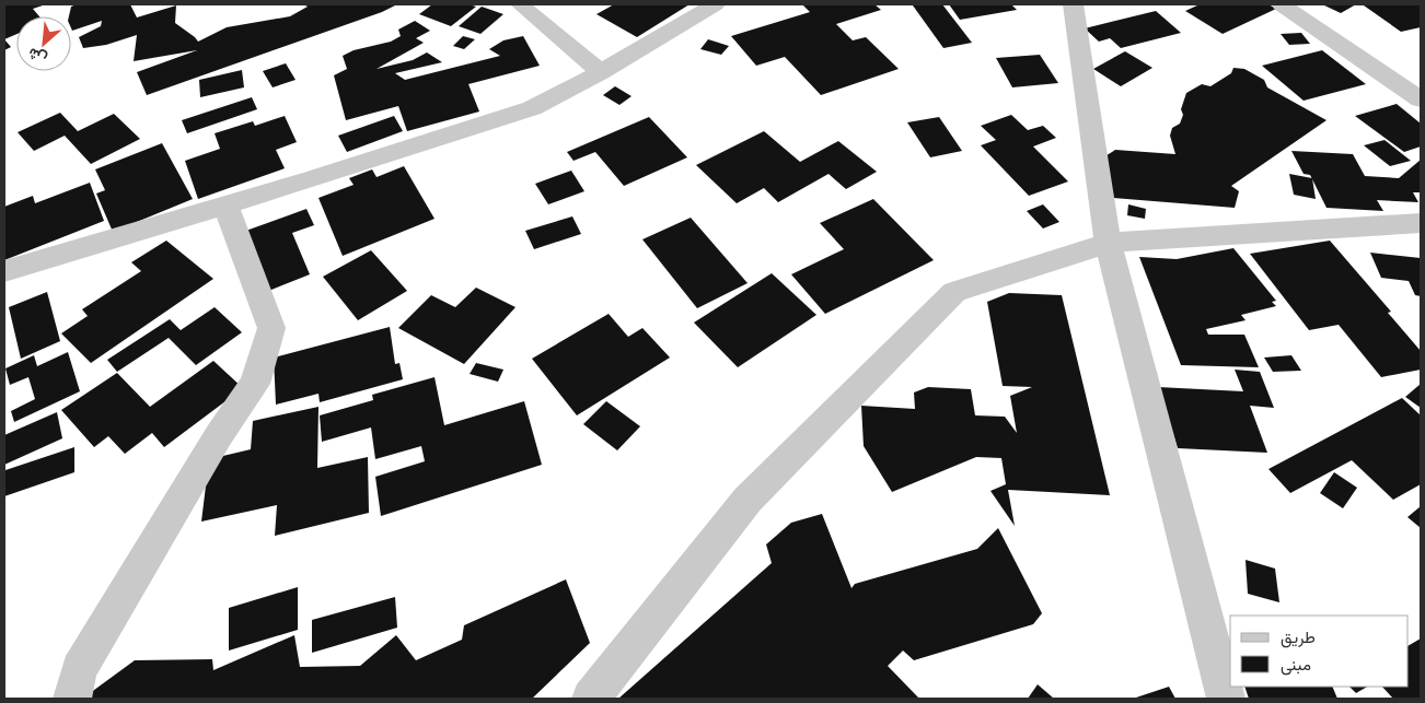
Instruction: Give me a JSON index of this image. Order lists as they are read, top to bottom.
{
  "legend": ["طريق", "مبنى"],
  "north": "bottom left"
}
